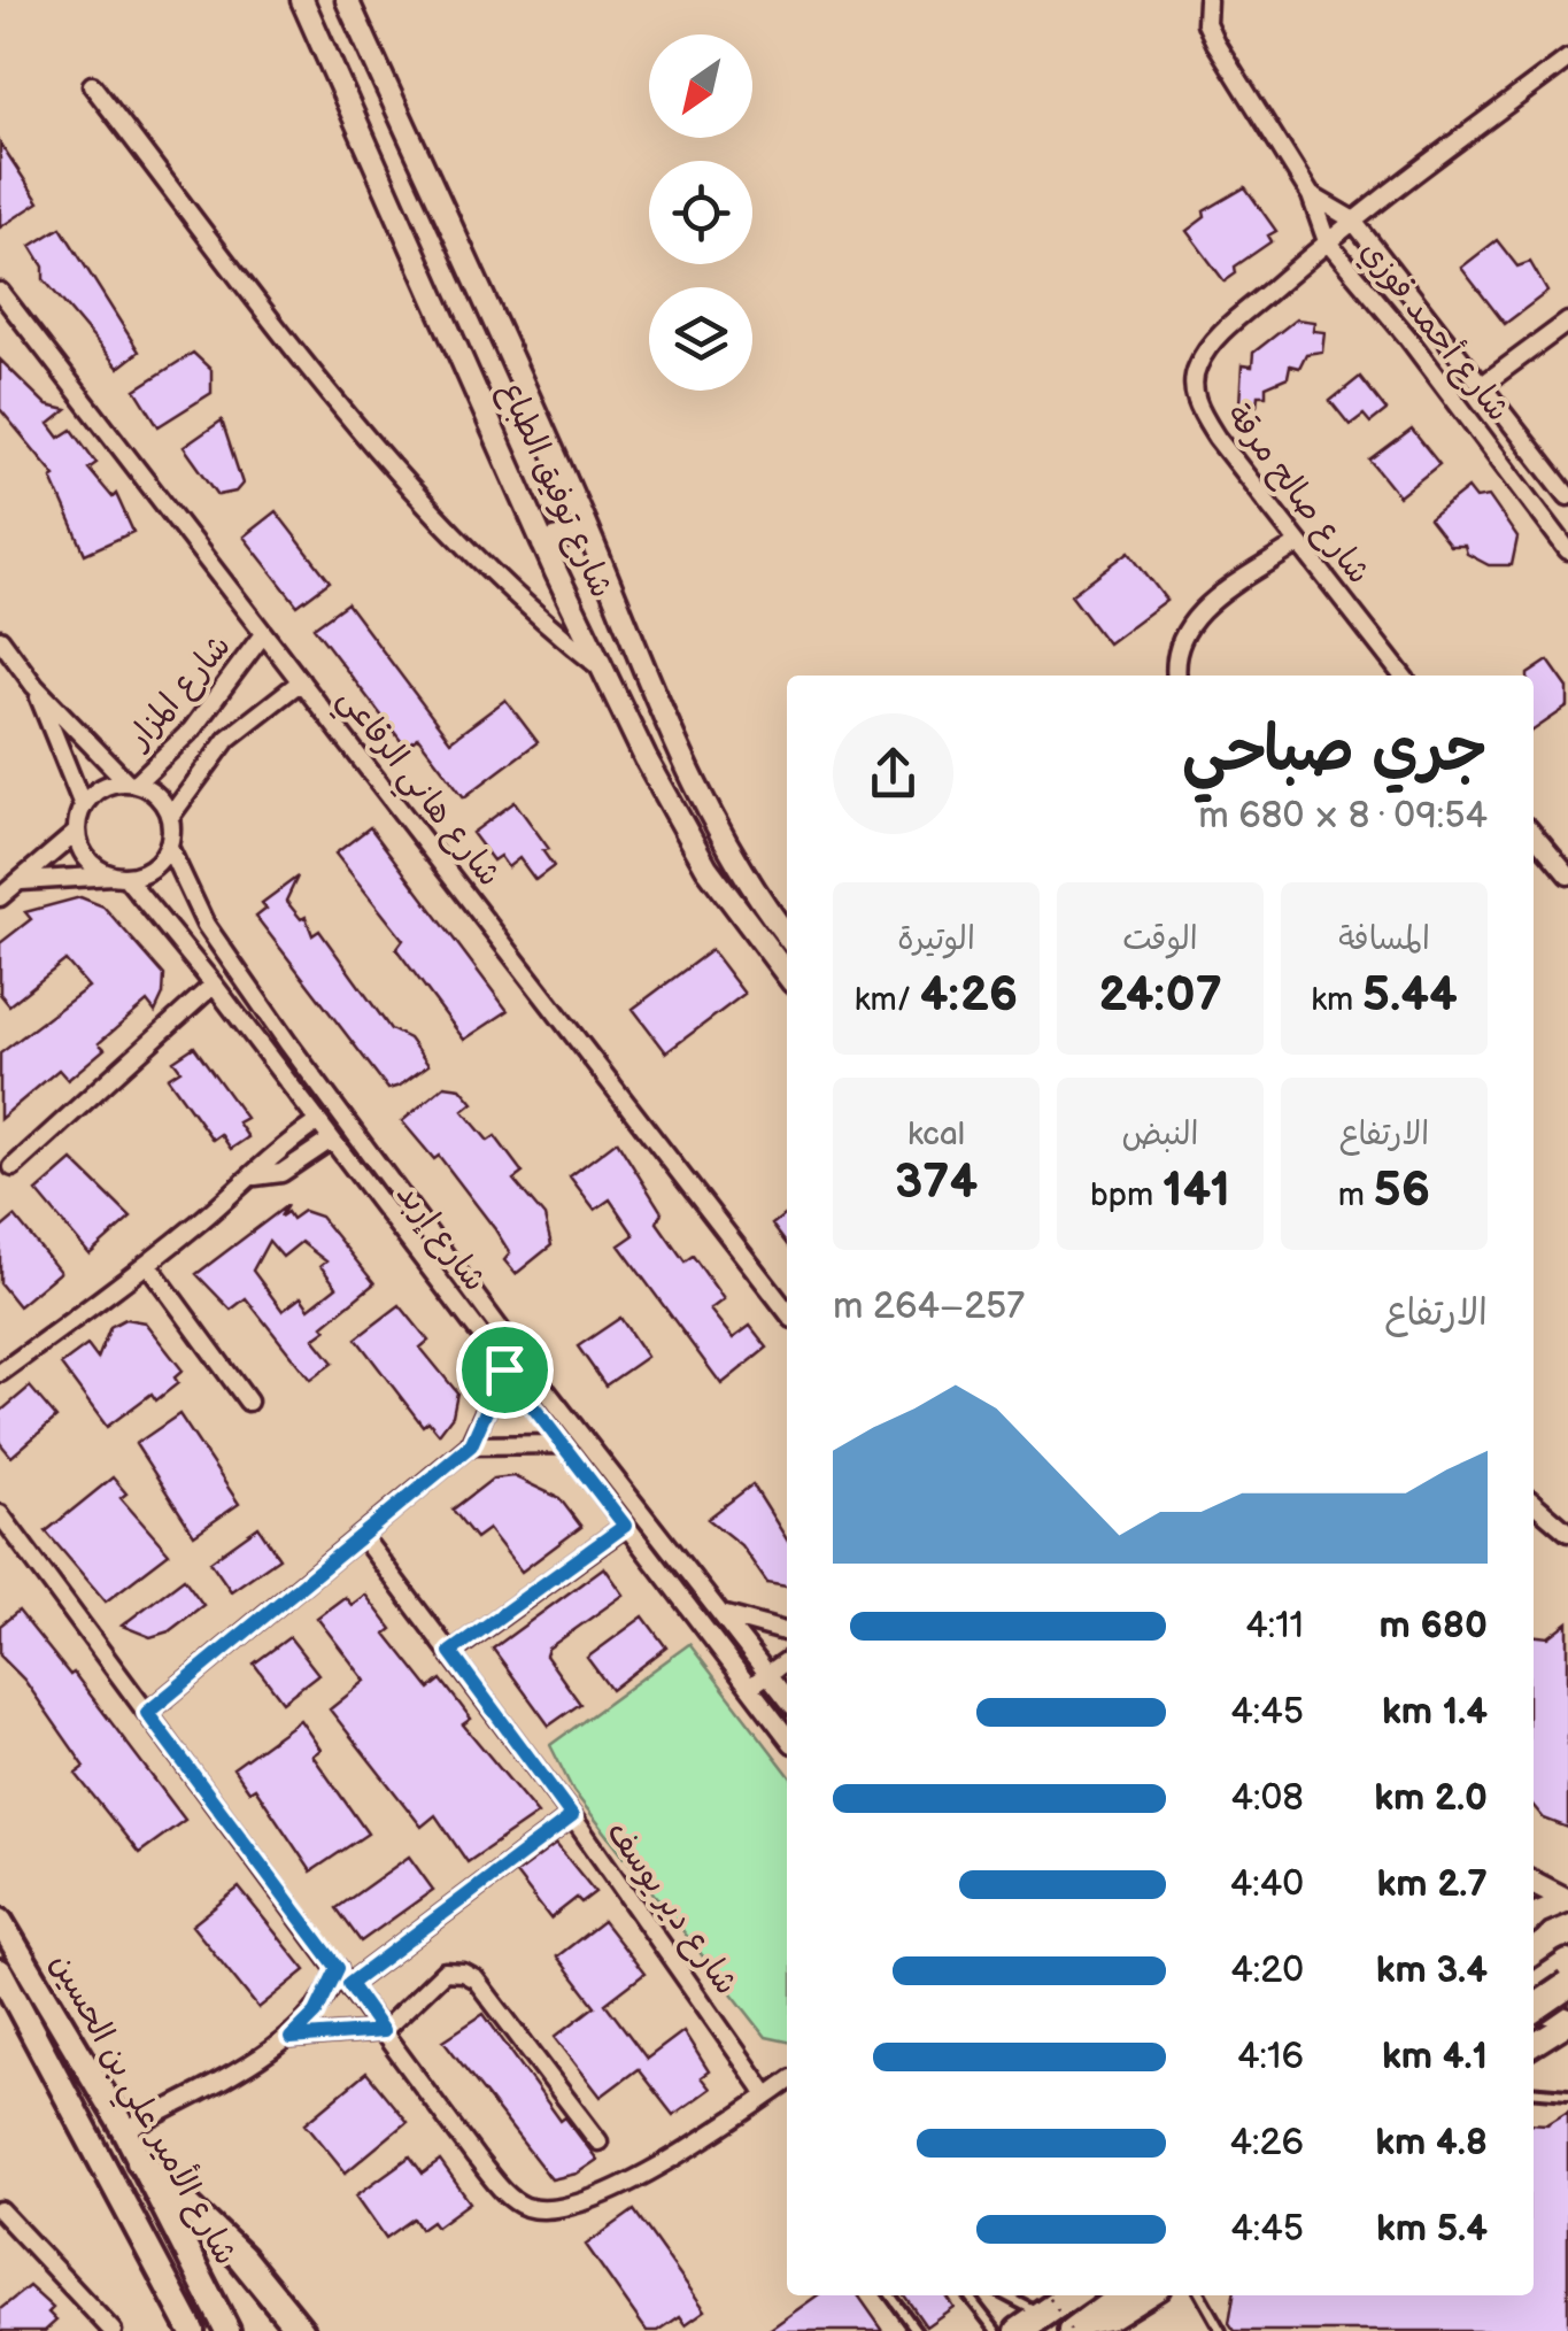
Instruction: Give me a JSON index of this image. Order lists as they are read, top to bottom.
{
  "streets": {
    "main road": ["شارع الأمير علي بن الحسين"],
    "street": [
      "شارع أحمد فوزي",
      "شارع توفيق الطباع",
      "شارع صالح مرقة",
      "شارع المزار",
      "شارع هاني الرفاعي",
      "شارع إربد",
      "شارع دير يوسف"
    ]
  },
  "crossings": [
    ["شارع أحمد فوزي", "شارع صالح مرقة"],
    ["شارع المزار", "شارع هاني الرفاعي"],
    ["شارع المزار", "شارع إربد"]
  ],
  "north": "bottom left",
  "page": {
    "heading": ["جري صباحي", "09:54 · 8 × 680 m"],
    "stats": [
      ["المسافة", "5.44 km"],
      ["الوقت", "24:07"],
      ["الوتيرة", "4:26 /km"],
      ["الارتفاع", "56 m"],
      ["النبض", "141 bpm"],
      ["kcal", "374"]
    ],
    "chart": ["الارتفاع", "257–264 m"],
    "list": [
      {
        "name": "680 m",
        "note": "4:11"
      },
      {
        "name": "1.4 km",
        "note": "4:45"
      },
      {
        "name": "2.0 km",
        "note": "4:08"
      },
      {
        "name": "2.7 km",
        "note": "4:40"
      },
      {
        "name": "3.4 km",
        "note": "4:20"
      },
      {
        "name": "4.1 km",
        "note": "4:16"
      },
      {
        "name": "4.8 km",
        "note": "4:26"
      },
      {
        "name": "5.4 km",
        "note": "4:45"
      }
    ]
  }
}
